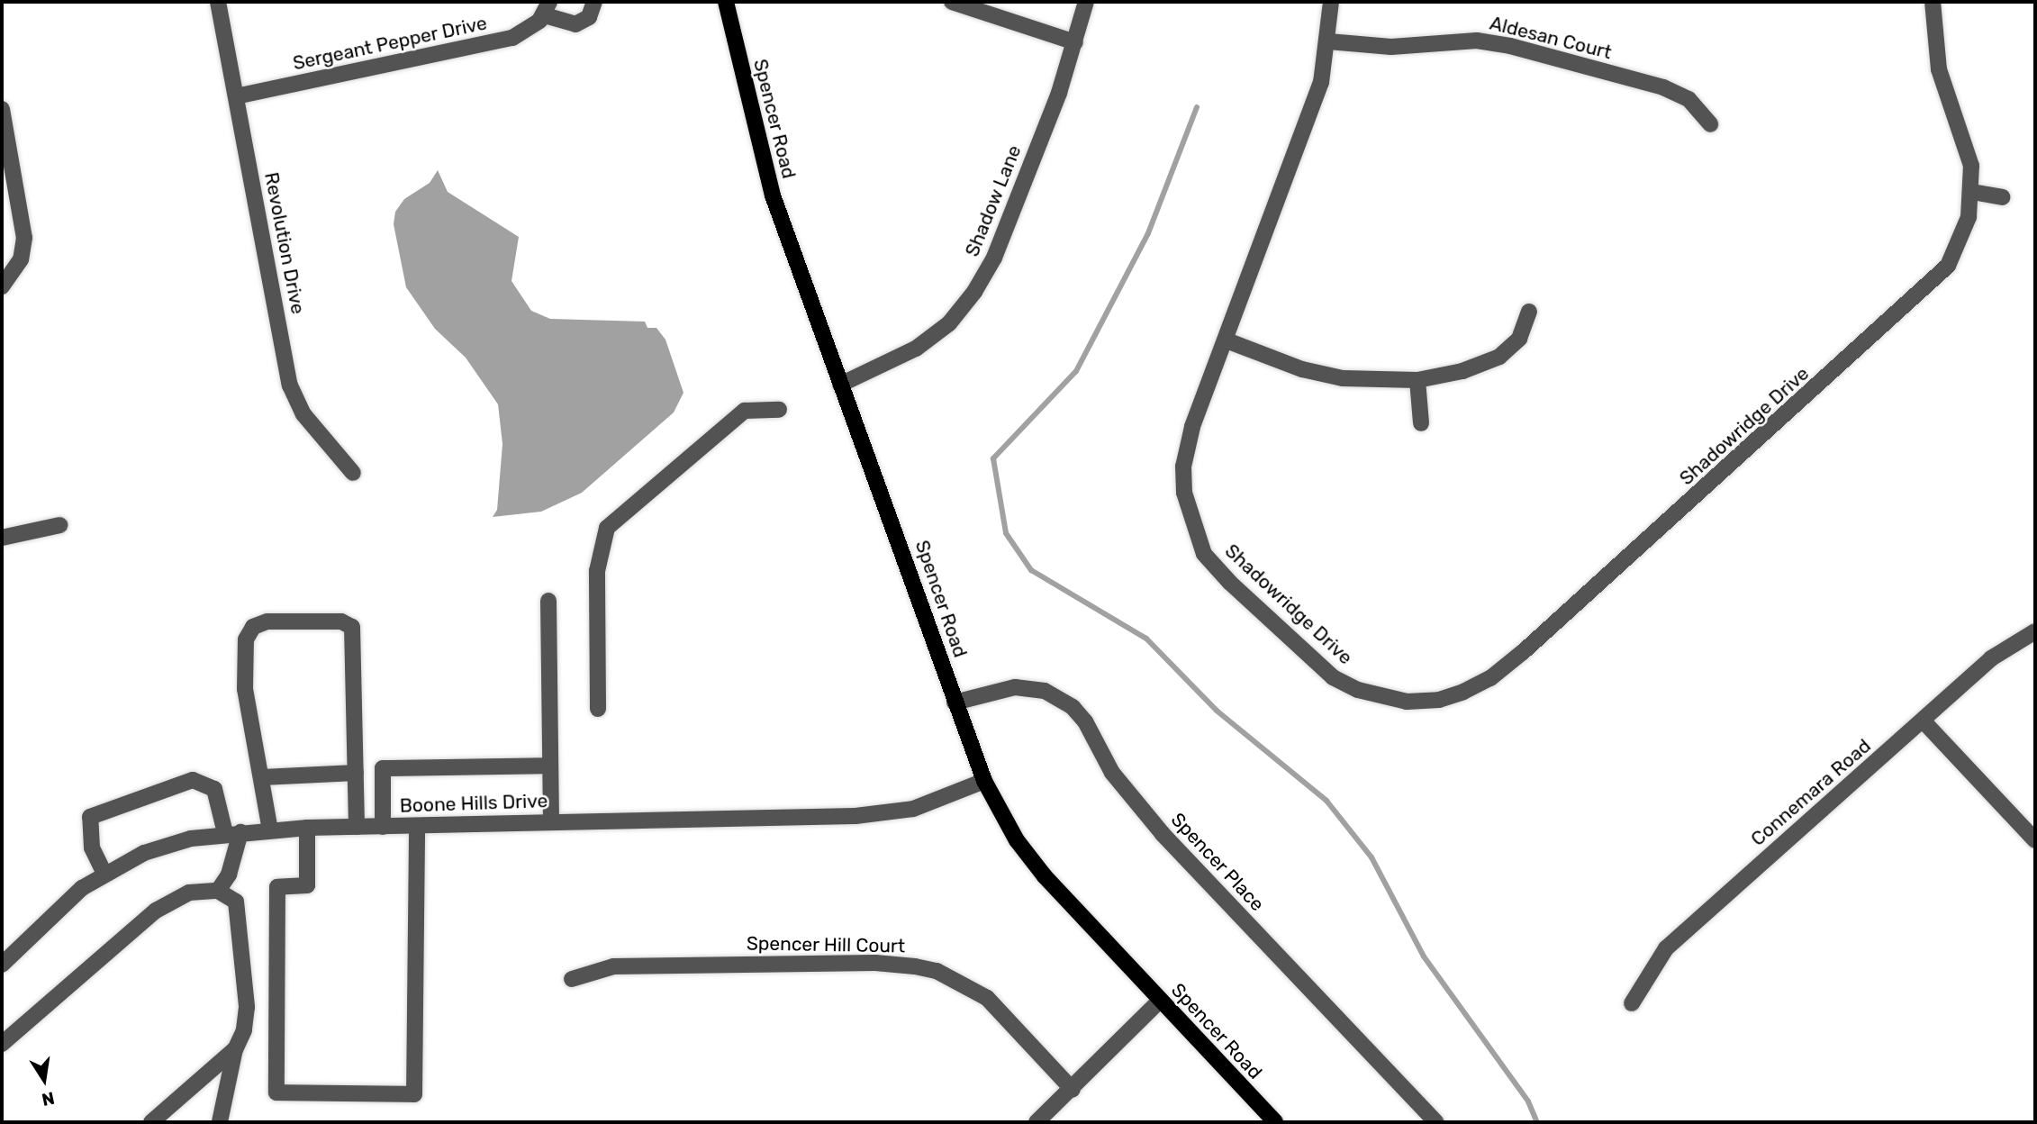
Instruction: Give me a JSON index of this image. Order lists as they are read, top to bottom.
{
  "streets": {
    "main road": ["Spencer Road"],
    "street": [
      "Aldesan Court",
      "Sergeant Pepper Drive",
      "Shadow Lane",
      "Revolution Drive",
      "Shadowridge Drive",
      "Connemara Road",
      "Boone Hills Drive",
      "Spencer Place",
      "Spencer Hill Court"
    ]
  },
  "crossings": [
    ["Aldesan Court", "Shadowridge Drive"],
    ["Sergeant Pepper Drive", "Revolution Drive"],
    ["Spencer Road", "Shadow Lane"],
    ["Spencer Road", "Boone Hills Drive"],
    ["Spencer Road", "Spencer Place"]
  ],
  "north": "bottom"
}
